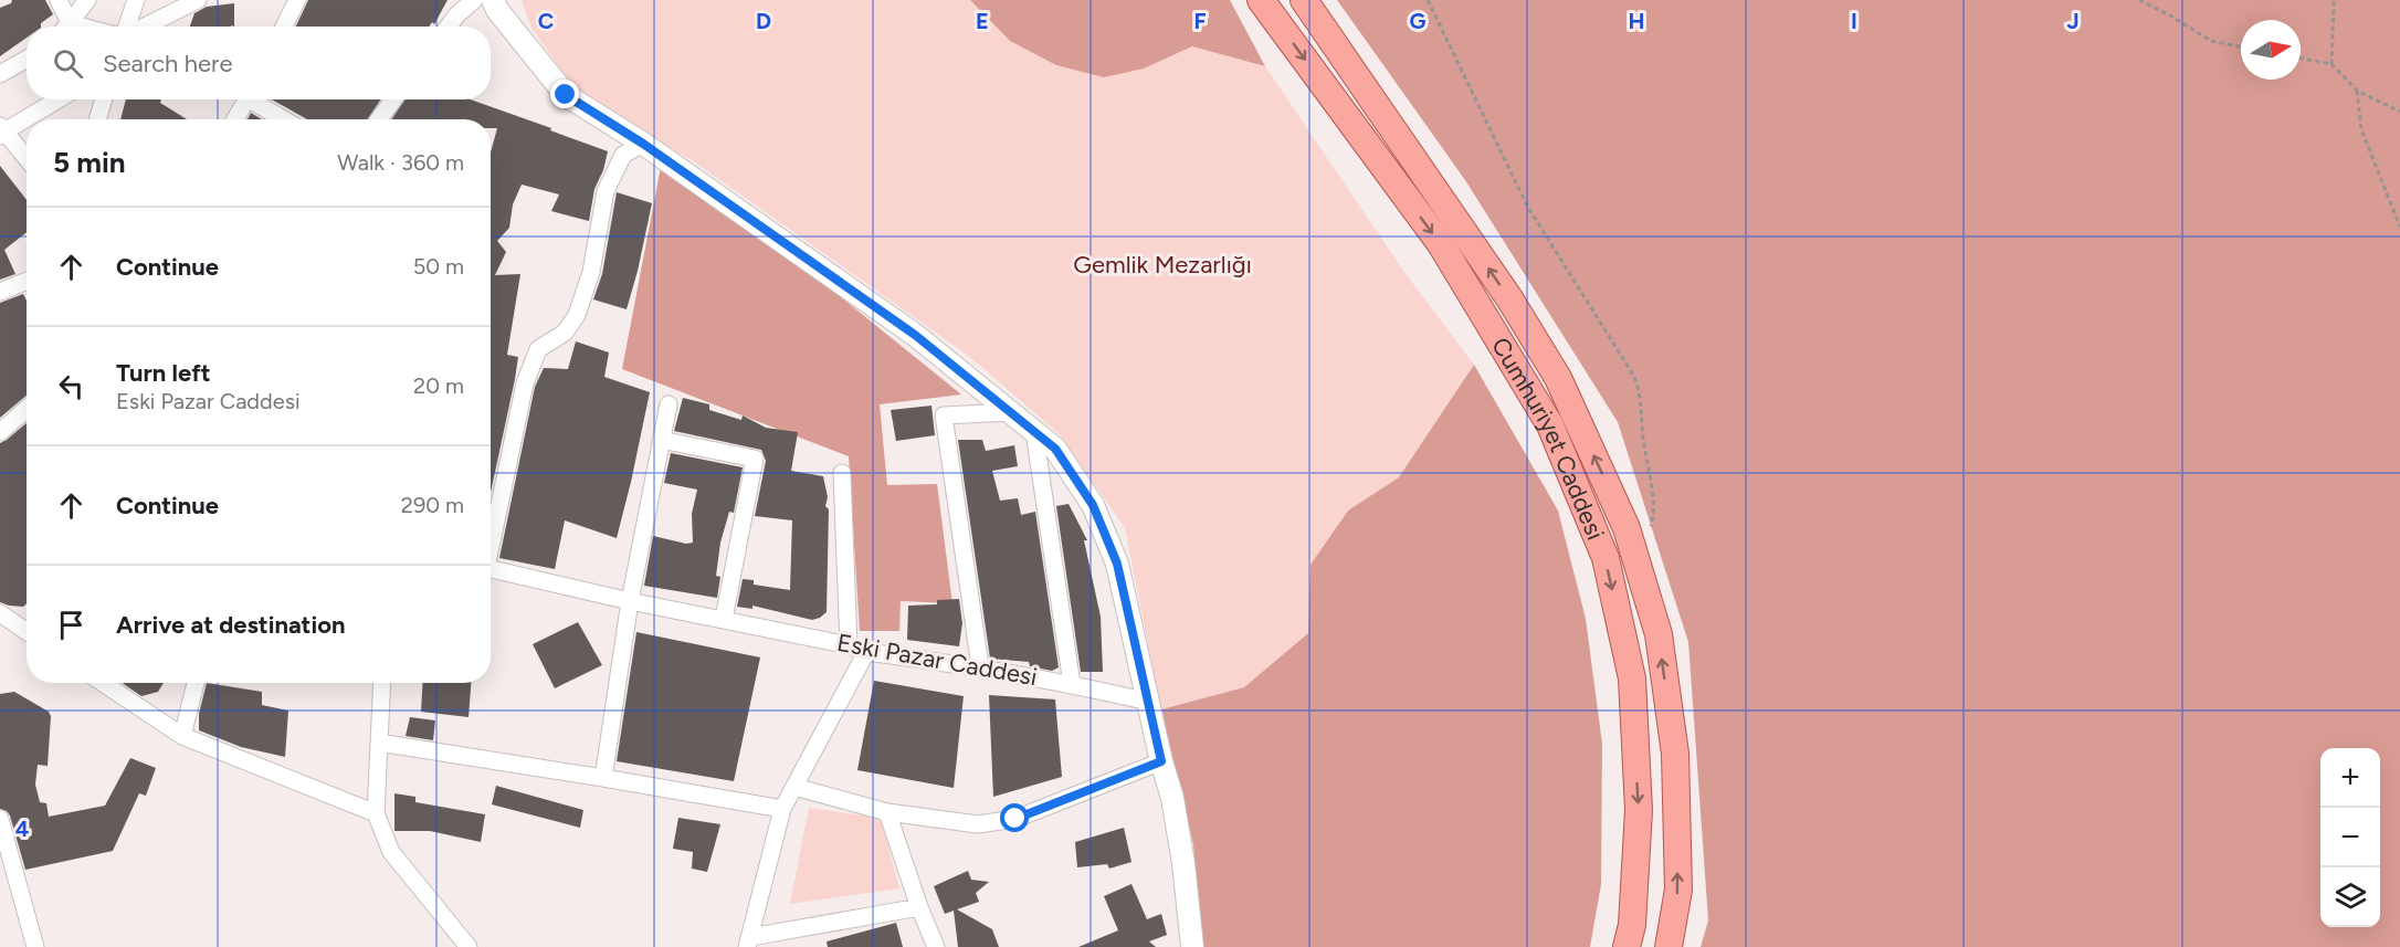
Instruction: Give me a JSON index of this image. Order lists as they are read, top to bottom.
{
  "streets": {
    "main road": ["Cumhuriyet Caddesi"],
    "street": ["Eski Pazar Caddesi"]
  },
  "parks": ["Gemlik Mezarlığı"],
  "north": "right",
  "page": {
    "search": "Search here",
    "heading": ["5 min", "Walk · 360 m"],
    "list": [
      ["Continue", "50 m"],
      ["Turn left", "Eski Pazar Caddesi", "20 m"],
      ["Continue", "290 m"],
      "Arrive at destination"
    ],
    "map_buttons": ["+", "−"]
  },
  "grid": {
    "columns": [
      "C",
      "D",
      "E",
      "F",
      "G",
      "H",
      "I",
      "J"
    ],
    "rows": ["4"]
  }
}
